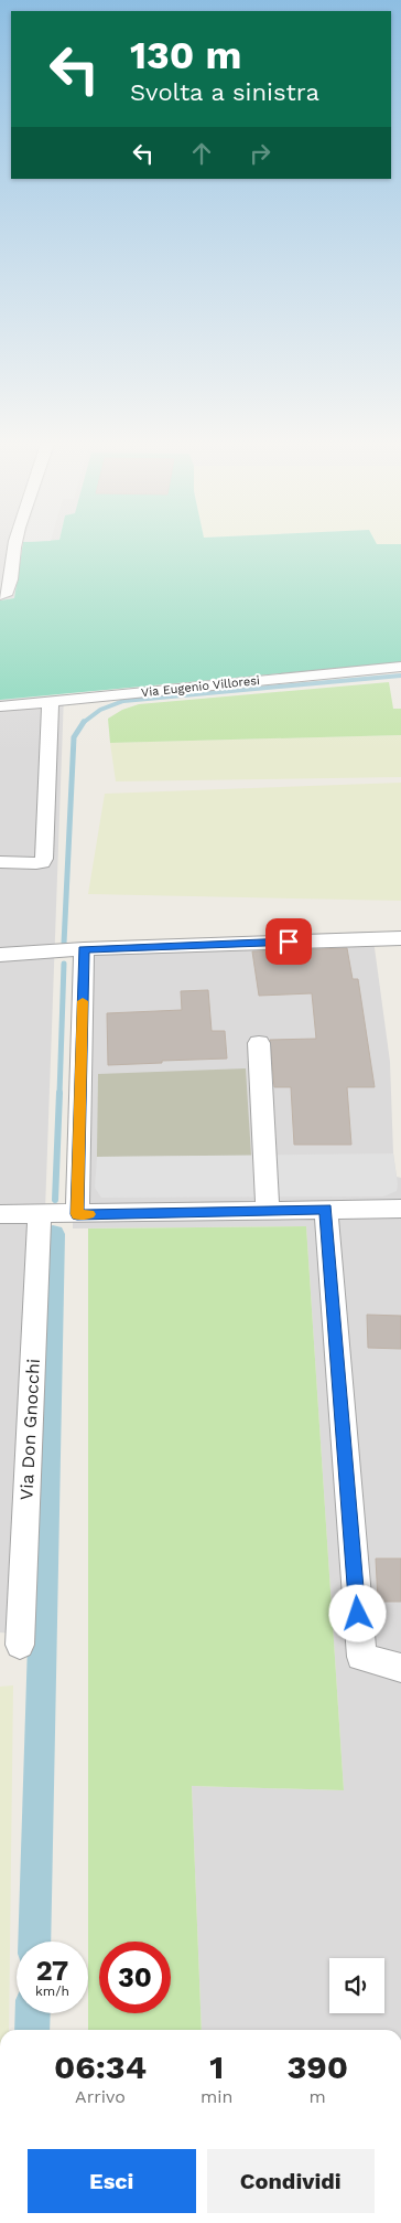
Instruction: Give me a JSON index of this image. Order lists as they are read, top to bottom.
{
  "streets": {
    "street": ["Via Eugenio Villoresi", "Via Don Gnocchi"]
  },
  "page": {
    "turn": ["130 m", "Svolta a sinistra"],
    "speed": "27 km/h",
    "limit": "30",
    "eta": [
      "06:34",
      "Arrivo",
      "1",
      "min",
      "390",
      "m"
    ],
    "buttons": ["Esci", "Condividi"]
  }
}
